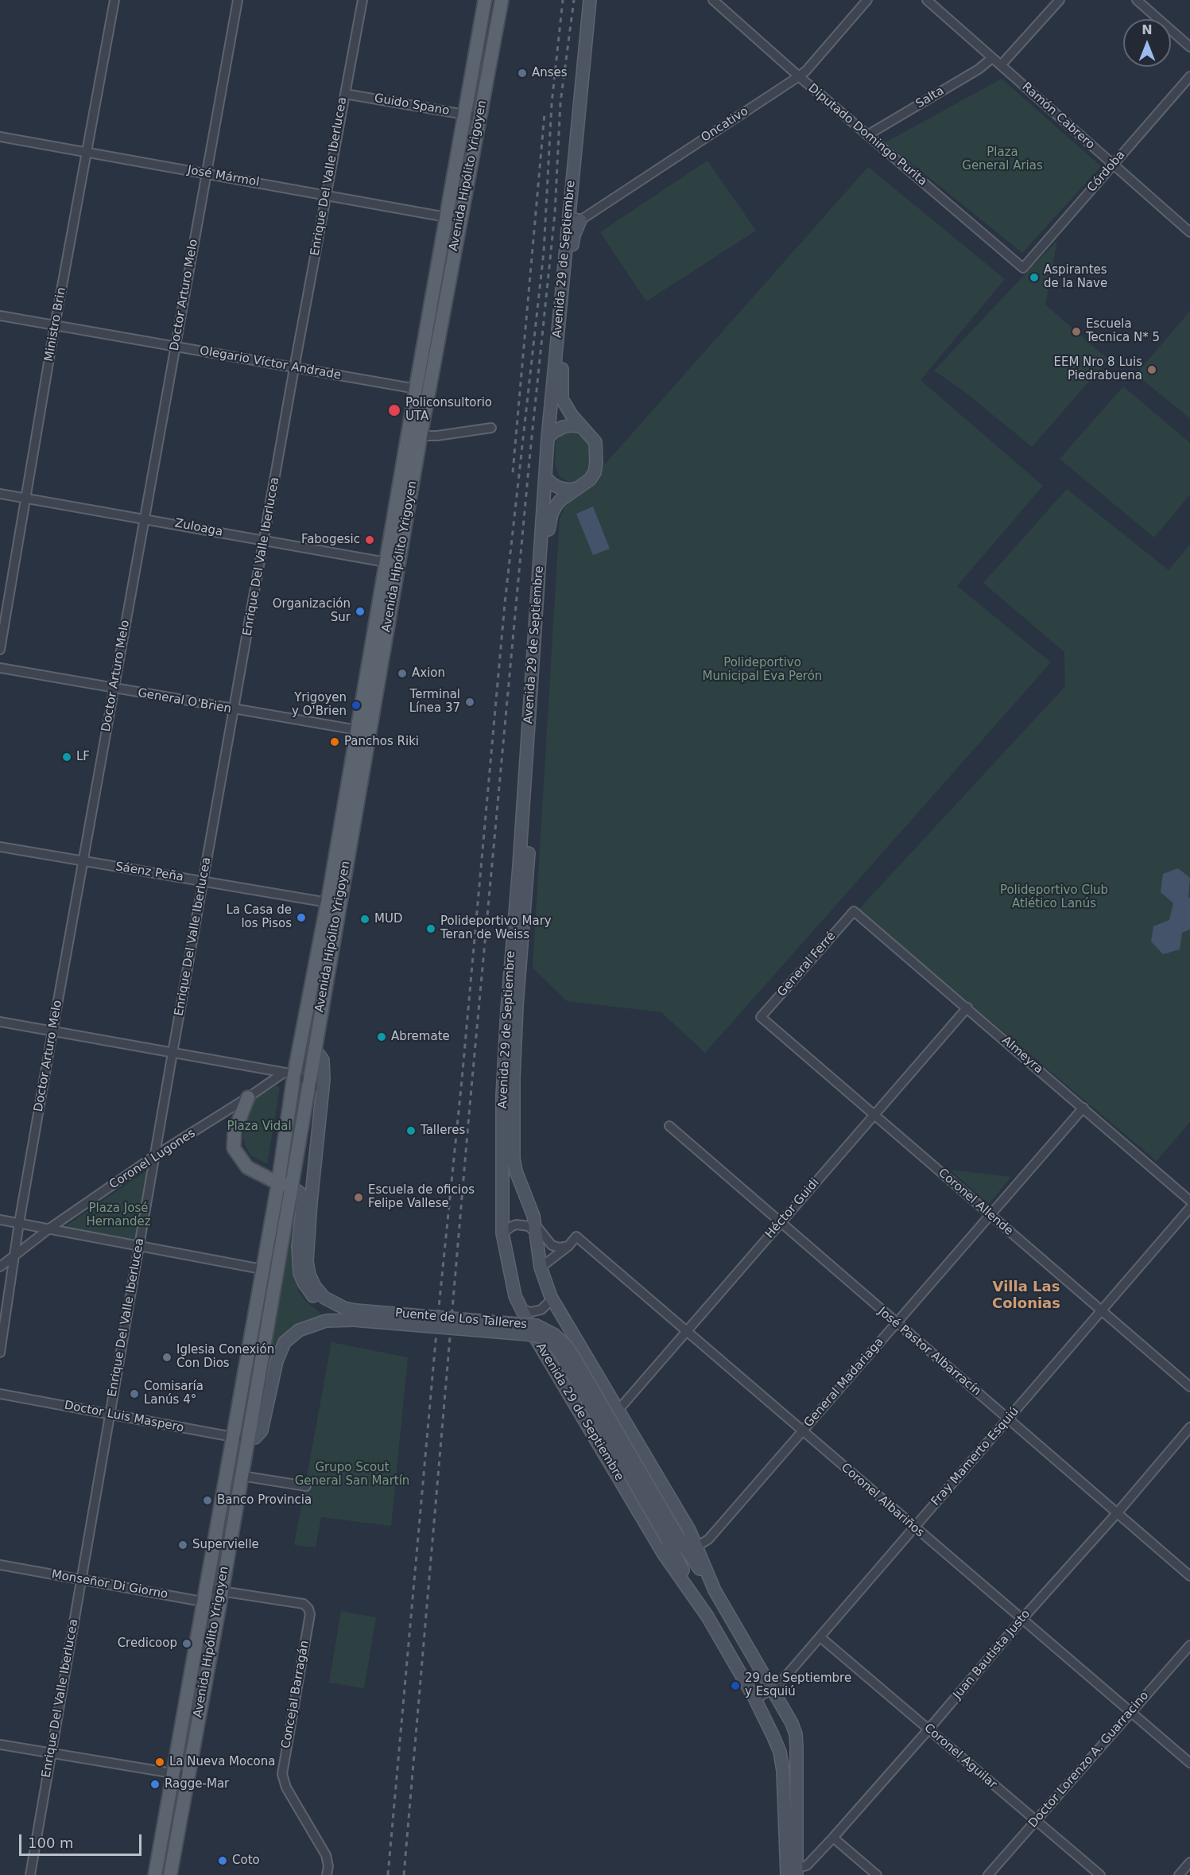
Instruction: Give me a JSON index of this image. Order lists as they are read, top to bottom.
{
  "streets": {
    "main road": ["Avenida Hipólito Yrigoyen"],
    "street": [
      "Salta",
      "Guido Spano",
      "Ramón Cabrero",
      "Oncativo",
      "Diputado Domingo Purita",
      "Córdoba",
      "José Mármol",
      "Enrique Del Valle Iberlucea",
      "Avenida 29 de Septiembre",
      "Doctor Arturo Melo",
      "Ministro Brin",
      "Olegario Víctor Andrade",
      "Zuloaga",
      "General O'Brien",
      "Sáenz Peña",
      "General Ferré",
      "Almeyra",
      "Coronel Lugones",
      "Coronel Allende",
      "Héctor Guidi",
      "Puente de Los Talleres",
      "José Pastor Albarracín",
      "General Madariaga",
      "Doctor Luis Maspero",
      "Fray Mamerto Esquiú",
      "Coronel Albariños",
      "Monseñor Di Giorno",
      "Juan Bautista Justo",
      "Concejal Barragán",
      "Coronel Aguilar",
      "Doctor Lorenzo A. Guarracino"
    ]
  },
  "crossings": [
    ["Salta", "Ramón Cabrero"],
    ["Salta", "Diputado Domingo Purita"],
    ["Guido Spano", "Avenida Hipólito Yrigoyen"],
    ["Guido Spano", "Enrique Del Valle Iberlucea"],
    ["Ramón Cabrero", "Córdoba"],
    ["Oncativo", "Diputado Domingo Purita"],
    ["Oncativo", "Avenida 29 de Septiembre"],
    ["Diputado Domingo Purita", "Córdoba"],
    ["Avenida Hipólito Yrigoyen", "José Mármol"],
    ["Avenida Hipólito Yrigoyen", "Olegario Víctor Andrade"],
    ["Avenida Hipólito Yrigoyen", "Zuloaga"],
    ["Avenida Hipólito Yrigoyen", "General O'Brien"],
    ["Avenida Hipólito Yrigoyen", "Sáenz Peña"],
    ["Avenida Hipólito Yrigoyen", "Coronel Lugones"],
    ["Avenida Hipólito Yrigoyen", "Puente de Los Talleres"],
    ["Avenida Hipólito Yrigoyen", "Doctor Luis Maspero"],
    ["Avenida Hipólito Yrigoyen", "Monseñor Di Giorno"],
    ["Avenida Hipólito Yrigoyen", "Concejal Barragán"],
    ["José Mármol", "Enrique Del Valle Iberlucea"],
    ["José Mármol", "Doctor Arturo Melo"],
    ["José Mármol", "Ministro Brin"],
    ["Enrique Del Valle Iberlucea", "Olegario Víctor Andrade"],
    ["Enrique Del Valle Iberlucea", "Zuloaga"],
    ["Enrique Del Valle Iberlucea", "General O'Brien"],
    ["Enrique Del Valle Iberlucea", "Sáenz Peña"],
    ["Enrique Del Valle Iberlucea", "Coronel Lugones"],
    ["Enrique Del Valle Iberlucea", "Doctor Luis Maspero"],
    ["Enrique Del Valle Iberlucea", "Monseñor Di Giorno"],
    ["Avenida 29 de Septiembre", "Héctor Guidi"],
    ["Avenida 29 de Septiembre", "Puente de Los Talleres"],
    ["Avenida 29 de Septiembre", "General Madariaga"],
    ["Avenida 29 de Septiembre", "Fray Mamerto Esquiú"],
    ["Avenida 29 de Septiembre", "Juan Bautista Justo"],
    ["Doctor Arturo Melo", "Olegario Víctor Andrade"],
    ["Doctor Arturo Melo", "Zuloaga"],
    ["Doctor Arturo Melo", "General O'Brien"],
    ["Doctor Arturo Melo", "Sáenz Peña"],
    ["Doctor Arturo Melo", "Coronel Lugones"],
    ["Ministro Brin", "Olegario Víctor Andrade"],
    ["Ministro Brin", "Zuloaga"],
    ["General Ferré", "Almeyra"],
    ["General Ferré", "Coronel Allende"],
    ["Almeyra", "Héctor Guidi"],
    ["Almeyra", "General Madariaga"],
    ["Coronel Allende", "Héctor Guidi"],
    ["Coronel Allende", "General Madariaga"],
    ["Coronel Allende", "Fray Mamerto Esquiú"],
    ["Héctor Guidi", "José Pastor Albarracín"],
    ["Héctor Guidi", "Coronel Albariños"],
    ["Puente de Los Talleres", "Doctor Luis Maspero"],
    ["José Pastor Albarracín", "General Madariaga"],
    ["José Pastor Albarracín", "Fray Mamerto Esquiú"],
    ["José Pastor Albarracín", "Juan Bautista Justo"],
    ["General Madariaga", "Coronel Albariños"],
    ["Fray Mamerto Esquiú", "Coronel Albariños"],
    ["Fray Mamerto Esquiú", "Coronel Aguilar"],
    ["Coronel Albariños", "Juan Bautista Justo"],
    ["Coronel Albariños", "Doctor Lorenzo A. Guarracino"],
    ["Monseñor Di Giorno", "Concejal Barragán"],
    ["Juan Bautista Justo", "Coronel Aguilar"],
    ["Coronel Aguilar", "Doctor Lorenzo A. Guarracino"]
  ],
  "districts": ["Villa Las Colonias"],
  "parks": [
    "Plaza General Arias",
    "Polideportivo Municipal Eva Perón",
    "Polideportivo Club Atlético Lanús",
    "Plaza Vidal",
    "Plaza José Hernandez",
    "Grupo Scout General San Martín"
  ],
  "places": [
    "Anses",
    "Aspirantes de la Nave",
    "Escuela Tecnica N* 5",
    "EEM Nro 8 Luis Piedrabuena",
    "Policonsultorio UTA",
    "Fabogesic",
    "Organización Sur",
    "Axion",
    "Terminal Línea 37",
    "Yrigoyen y O'Brien",
    "Panchos Riki",
    "LF",
    "La Casa de los Pisos",
    "MUD",
    "Polideportivo Mary Teran de Weiss",
    "Abremate",
    "Talleres",
    "Escuela de oficios Felipe Vallese",
    "Iglesia Conexión Con Dios",
    "Comisaría Lanús 4°",
    "Banco Provincia",
    "Supervielle",
    "Credicoop",
    "29 de Septiembre y Esquiú",
    "La Nueva Mocona",
    "Ragge-Mar",
    "Coto"
  ],
  "scale_bar": "100 m",
  "north": "top"
}
